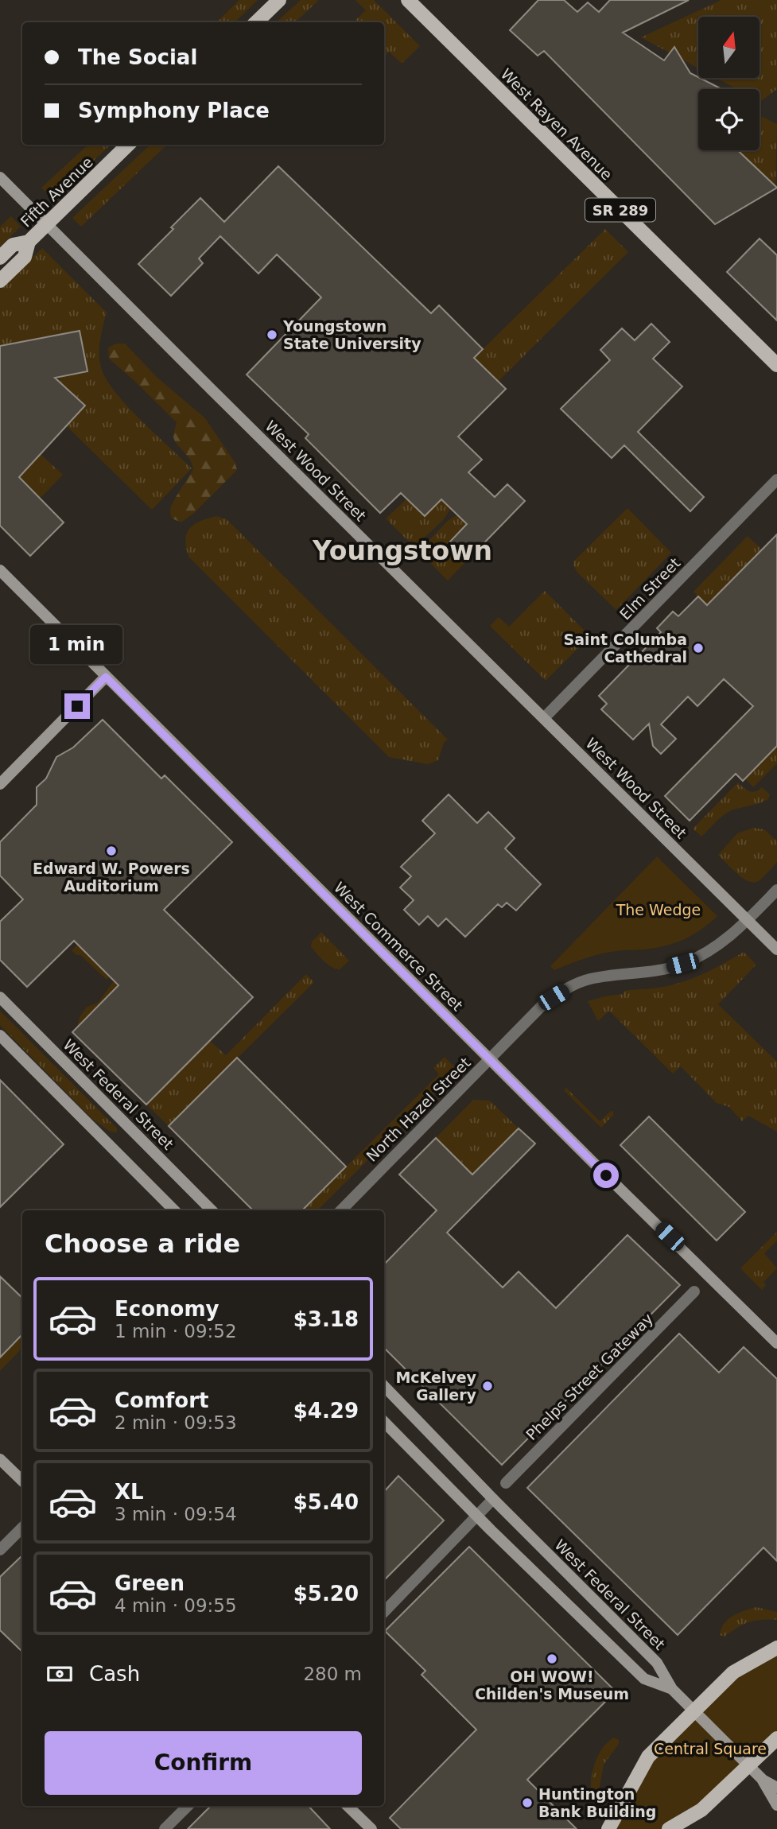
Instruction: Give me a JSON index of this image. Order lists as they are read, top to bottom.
{
  "streets": {
    "main road": ["West Rayen Avenue", "Fifth Avenue", "SR 289"],
    "street": [
      "West Wood Street",
      "Elm Street",
      "West Commerce Street",
      "West Federal Street",
      "North Hazel Street",
      "Phelps Street Gateway"
    ]
  },
  "crossings": [
    ["Fifth Avenue", "West Wood Street"],
    ["West Wood Street", "Elm Street"],
    ["West Wood Street", "North Hazel Street"],
    ["West Commerce Street", "North Hazel Street"]
  ],
  "districts": ["Youngstown"],
  "parks": ["The Wedge", "Central Square"],
  "places": [
    "Youngstown State University",
    "Saint Columba Cathedral",
    "Edward W. Powers Auditorium",
    "McKelvey Gallery",
    "OH WOW! Childen's Museum",
    "Huntington Bank Building"
  ],
  "north": "top",
  "page": {
    "banner": ["The Social", "Symphony Place"],
    "bubble": "1 min",
    "heading": "Choose a ride",
    "list": [
      {
        "name": "Economy",
        "note": "1 min · 09:52",
        "value": "$3.18"
      },
      {
        "name": "Comfort",
        "note": "2 min · 09:53",
        "value": "$4.29"
      },
      {
        "name": "XL",
        "note": "3 min · 09:54",
        "value": "$5.40"
      },
      {
        "name": "Green",
        "note": "4 min · 09:55",
        "value": "$5.20"
      }
    ],
    "pay": ["Cash", "280 m"],
    "buttons": "Confirm"
  }
}
